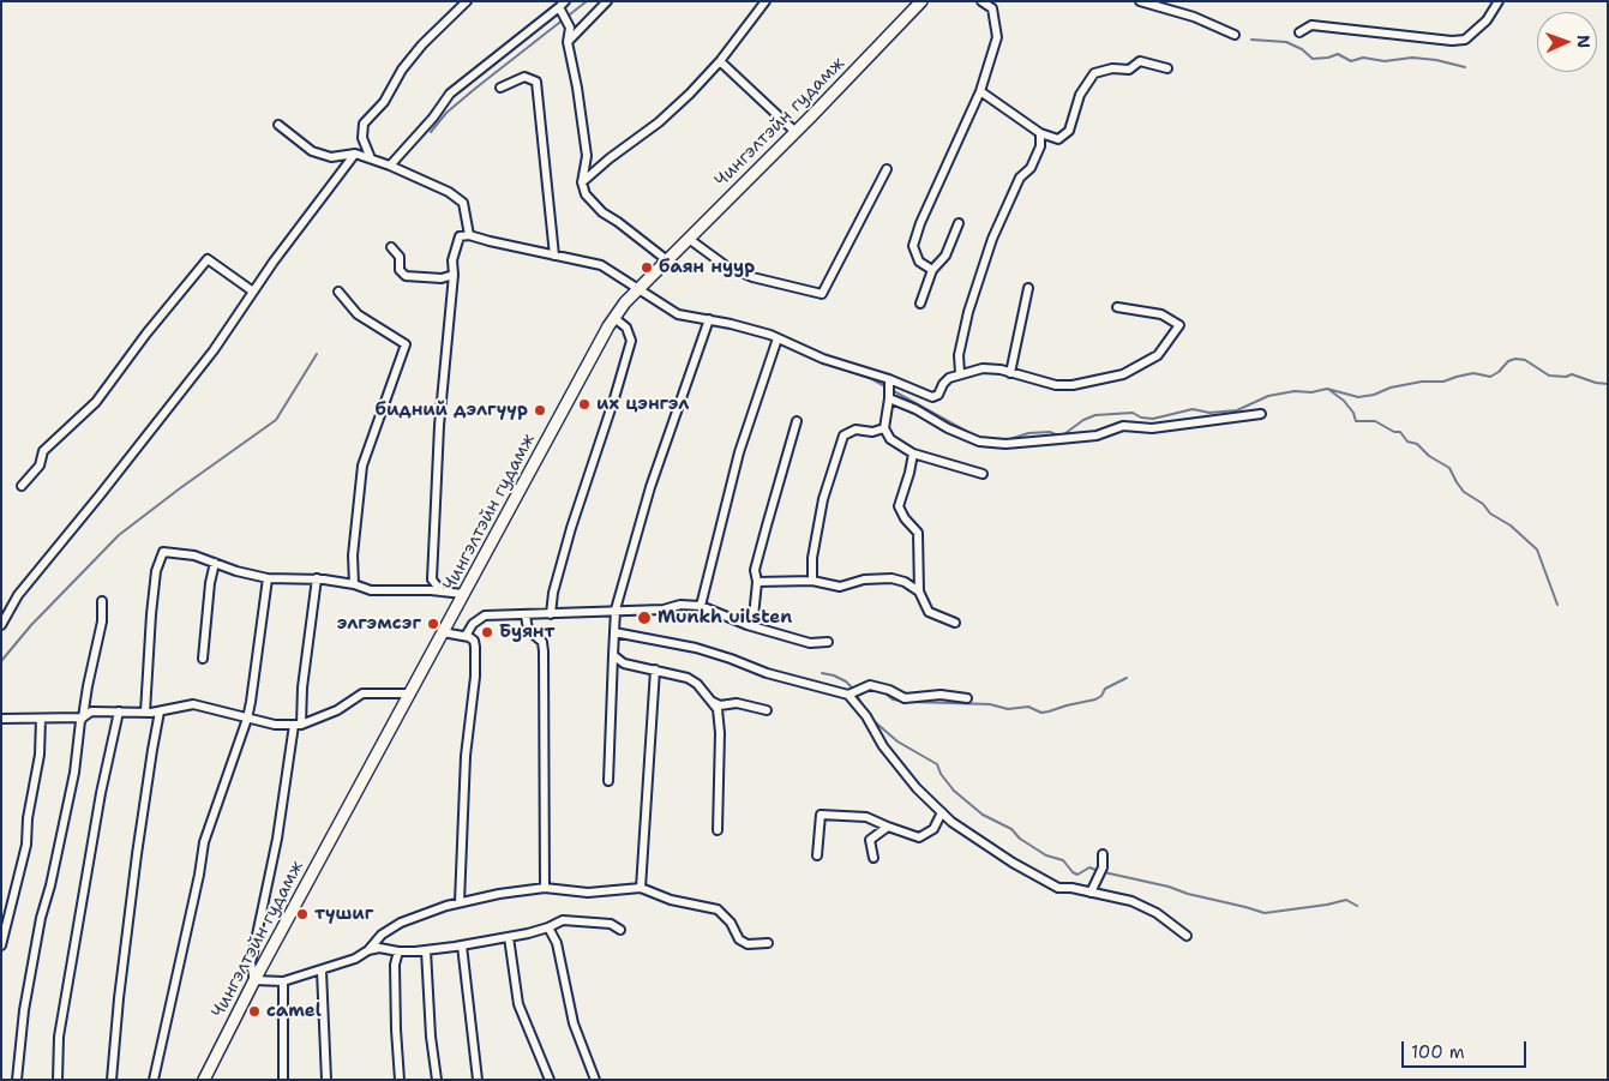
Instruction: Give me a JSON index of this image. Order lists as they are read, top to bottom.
{
  "streets": {
    "main road": ["Чингэлтэйн гудамж"]
  },
  "places": [
    "баян нуур",
    "их цэнгэл",
    "бидний дэлгүүр",
    "Munkh uilsten",
    "элгэмсэг",
    "Буянт",
    "түшиг",
    "camel"
  ],
  "scale_bar": "100 m",
  "north": "right"
}
